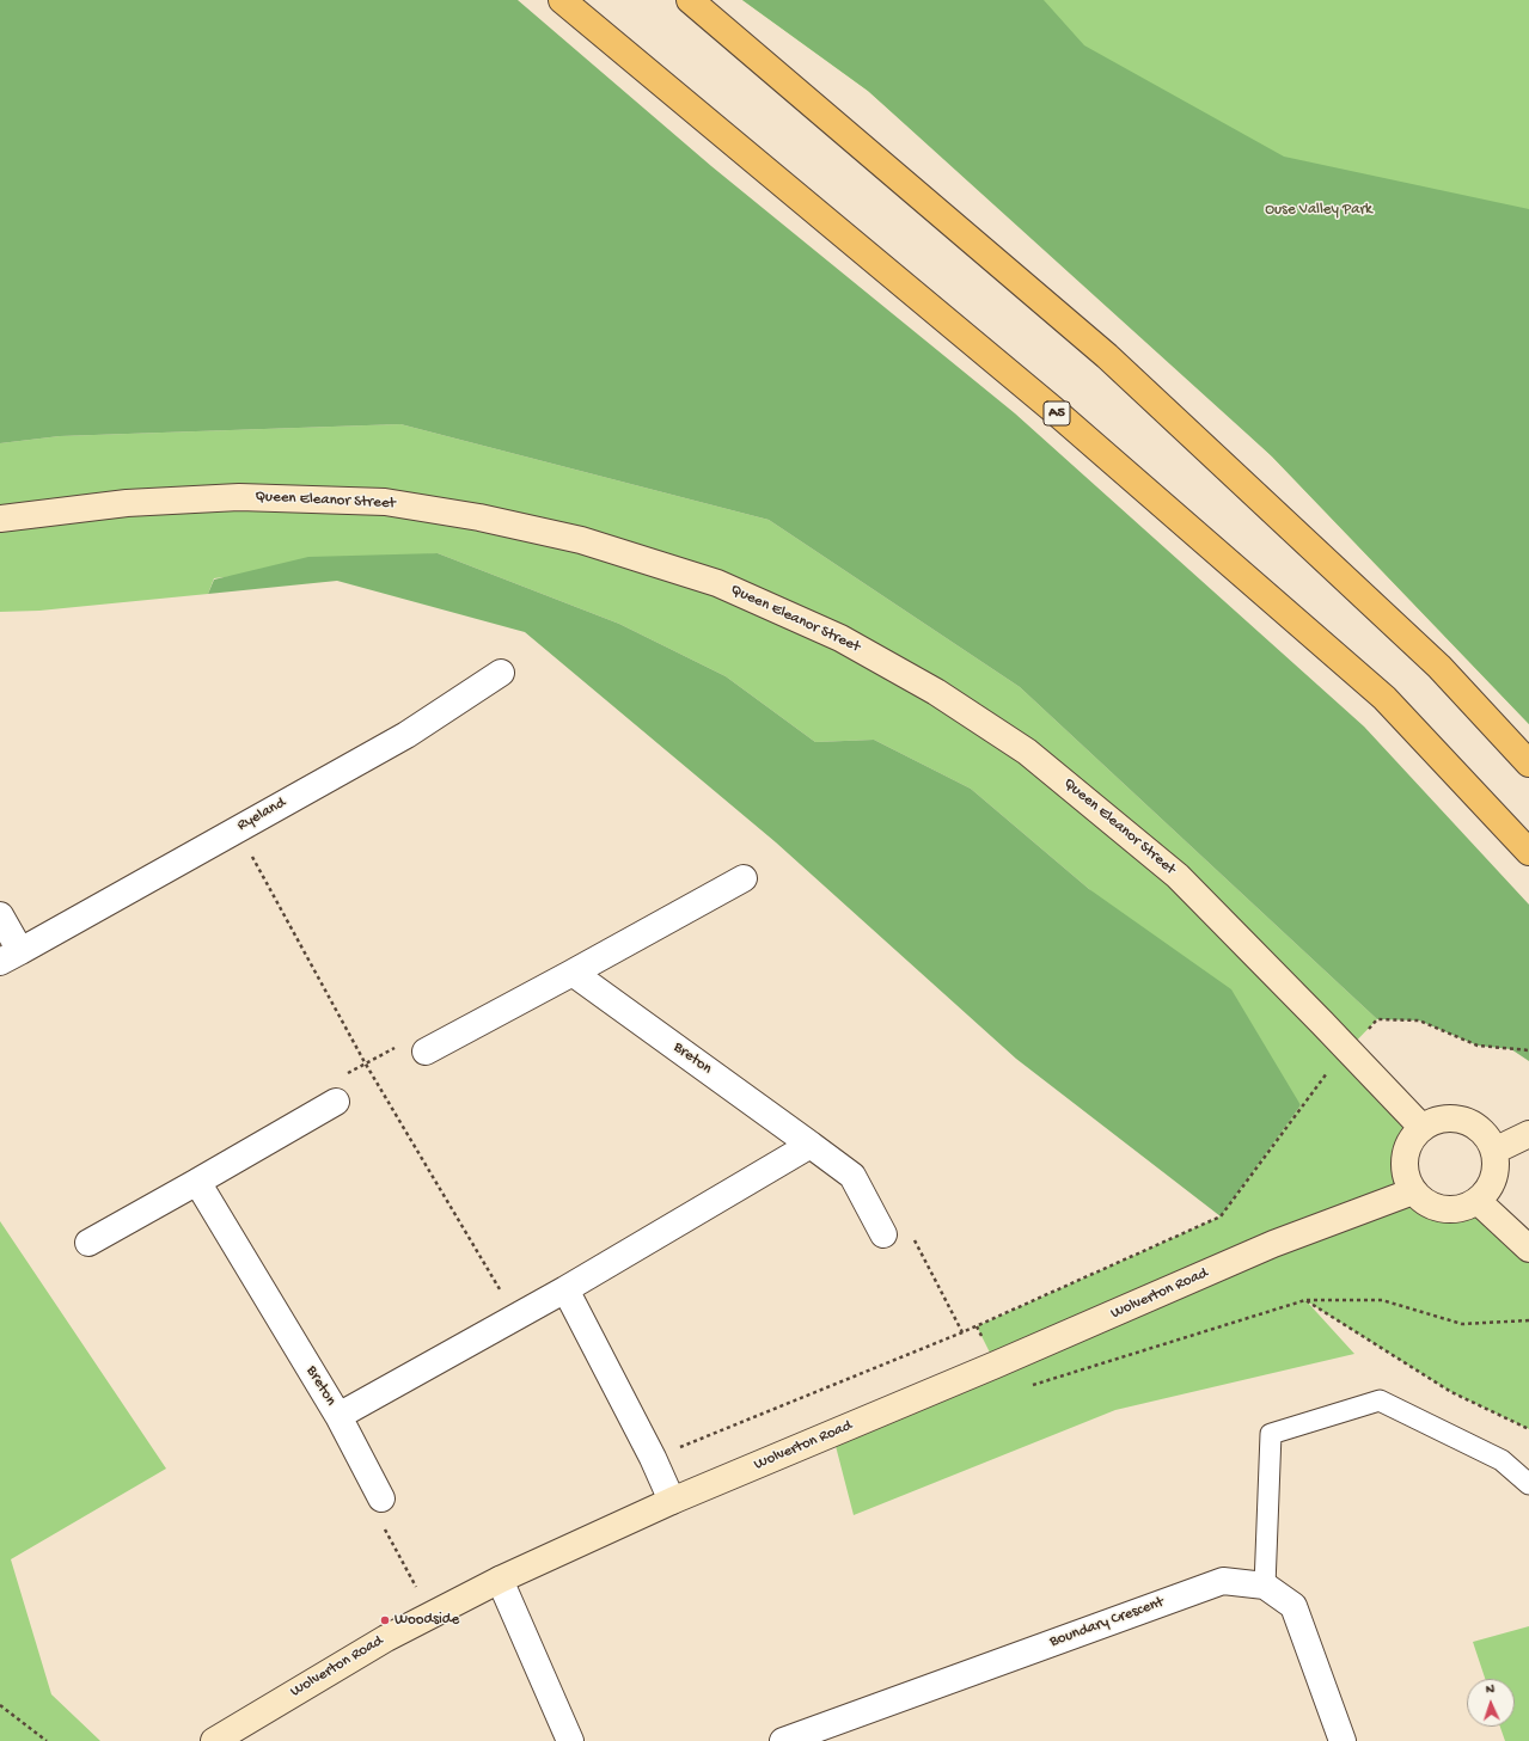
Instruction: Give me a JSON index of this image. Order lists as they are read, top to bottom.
{
  "streets": {
    "highway": ["A5"],
    "street": [
      "Queen Eleanor Street",
      "Ryeland",
      "Breton",
      "Wolverton Road",
      "Boundary Crescent"
    ]
  },
  "crossings": [
    ["Queen Eleanor Street", "Wolverton Road"]
  ],
  "parks": ["Ouse Valley Park"],
  "places": ["Woodside"],
  "north": "top"
}
